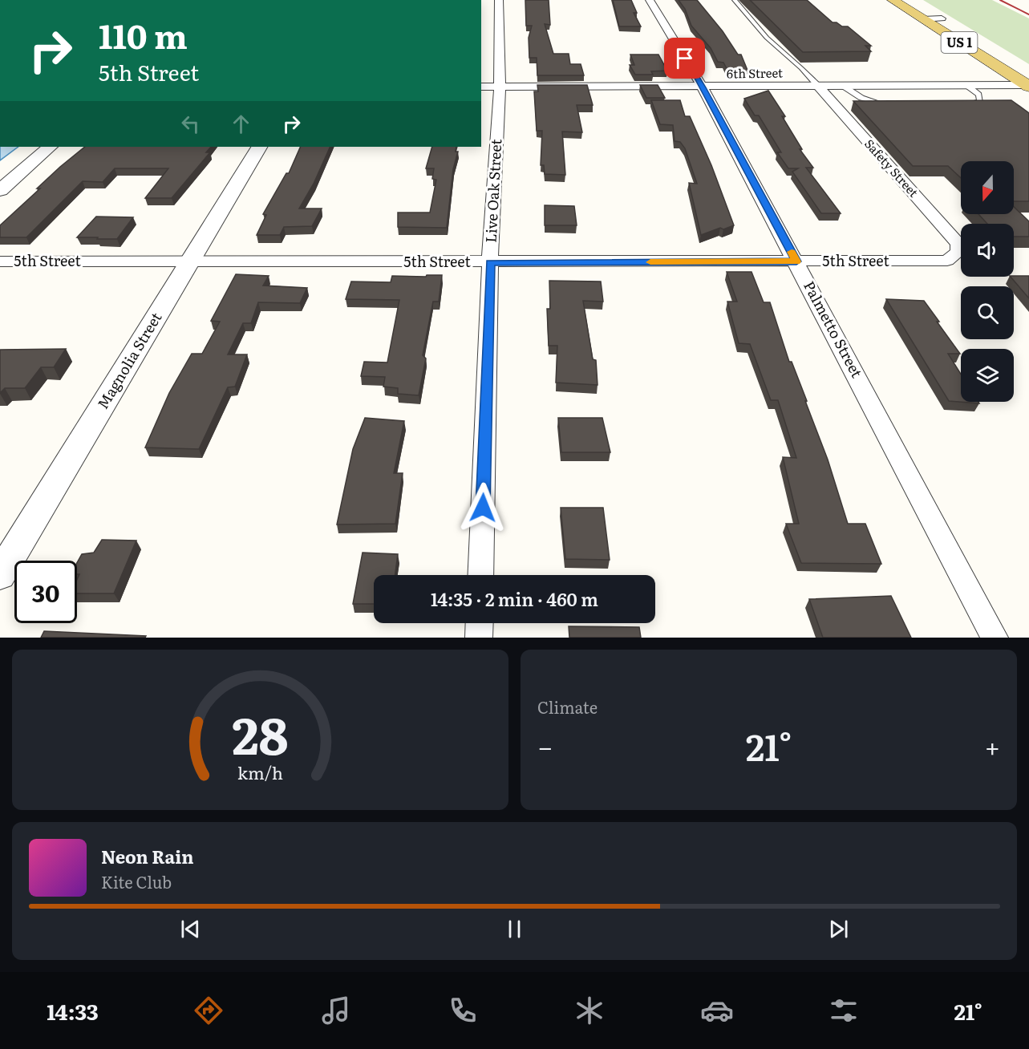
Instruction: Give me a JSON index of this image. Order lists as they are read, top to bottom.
{
  "streets": {
    "main road": ["US 1"],
    "street": [
      "6th Street",
      "Safety Street",
      "Live Oak Street",
      "5th Street",
      "Palmetto Street",
      "Magnolia Street"
    ]
  },
  "crossings": [
    ["US 1", "6th Street"],
    ["6th Street", "Safety Street"],
    ["6th Street", "Live Oak Street"],
    ["6th Street", "Palmetto Street"],
    ["Safety Street", "5th Street"],
    ["Live Oak Street", "5th Street"],
    ["5th Street", "Palmetto Street"],
    ["5th Street", "Magnolia Street"]
  ],
  "north": "bottom",
  "page": {
    "turn": ["110 m", "5th Street"],
    "limit": "30",
    "trip": "14:35 · 2 min · 460 m",
    "tile": "Climate",
    "heat": ["−", "21°", "+"],
    "song": ["Neon Rain", "Kite Club"],
    "tabs": ["14:33", "21°"],
    "gauge": ["28", "km/h"]
  }
}
